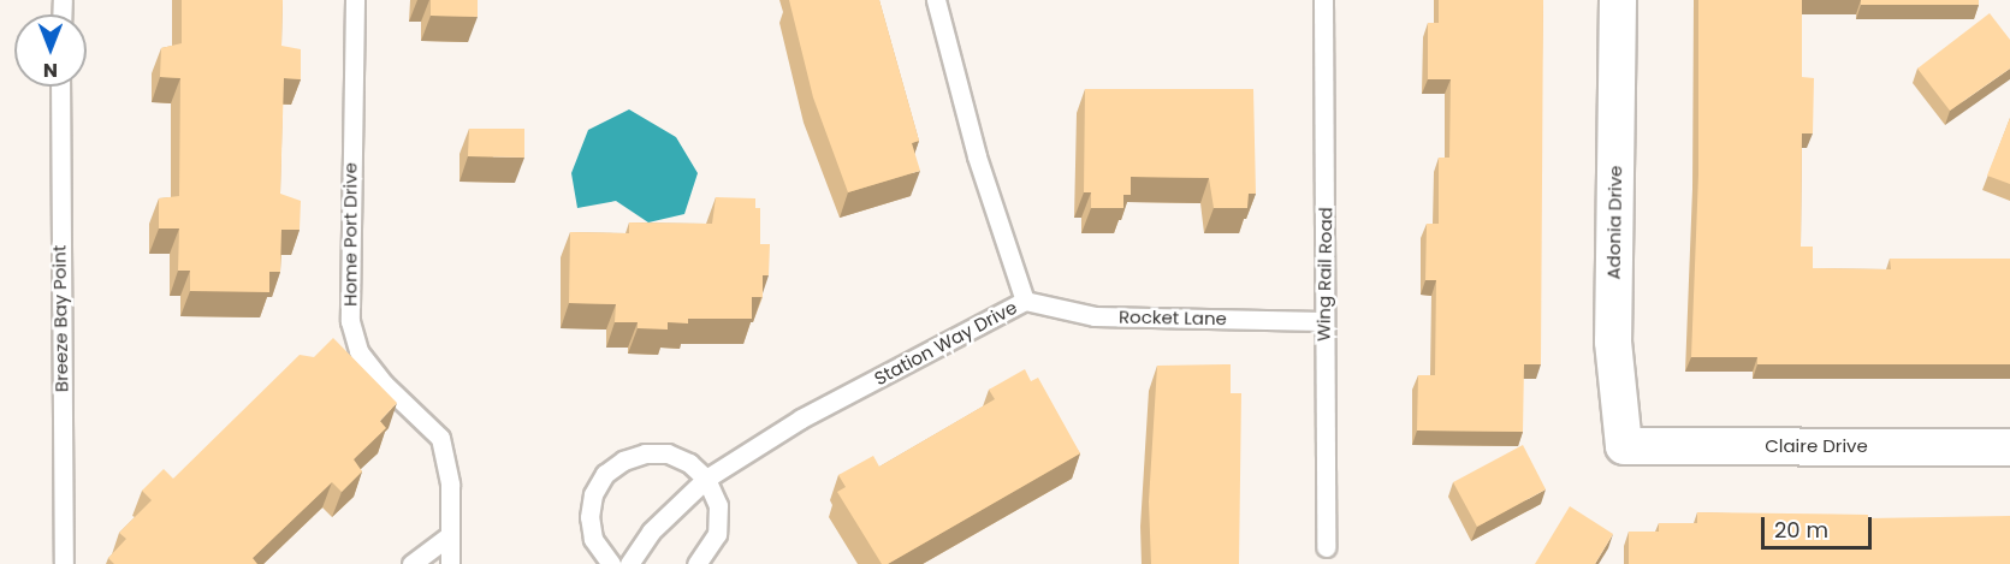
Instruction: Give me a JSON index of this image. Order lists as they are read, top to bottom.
{
  "streets": {
    "street": ["Adonia Drive", "Claire Drive"],
    "lane": [
      "Home Port Drive",
      "Wing Rail Road",
      "Rocket Lane",
      "Breeze Bay Point",
      "Station Way Drive"
    ]
  },
  "crossings": [
    ["Adonia Drive", "Claire Drive"],
    ["Wing Rail Road", "Rocket Lane"],
    ["Rocket Lane", "Station Way Drive"]
  ],
  "scale_bar": "20 m",
  "north": "bottom"
}
